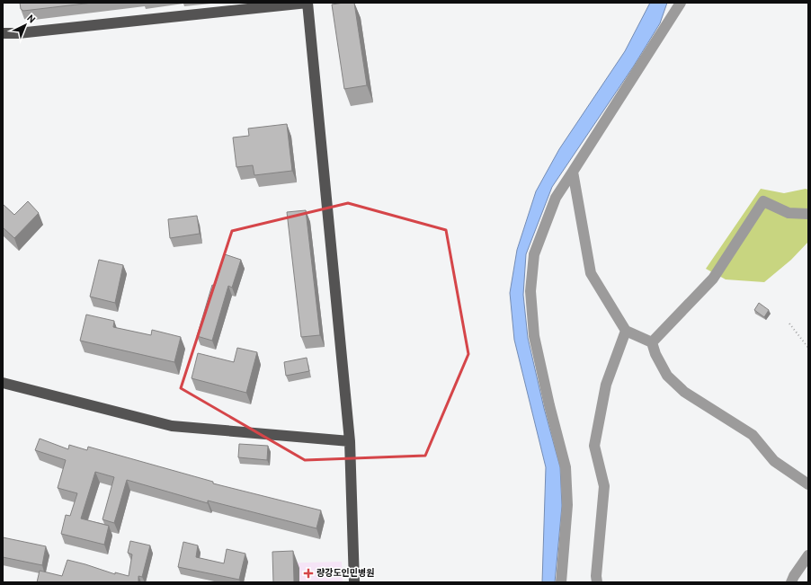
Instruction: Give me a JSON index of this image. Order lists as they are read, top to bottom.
{
  "places": {
    "health": ["량강도인민병원"]
  },
  "north": "top right"
}
